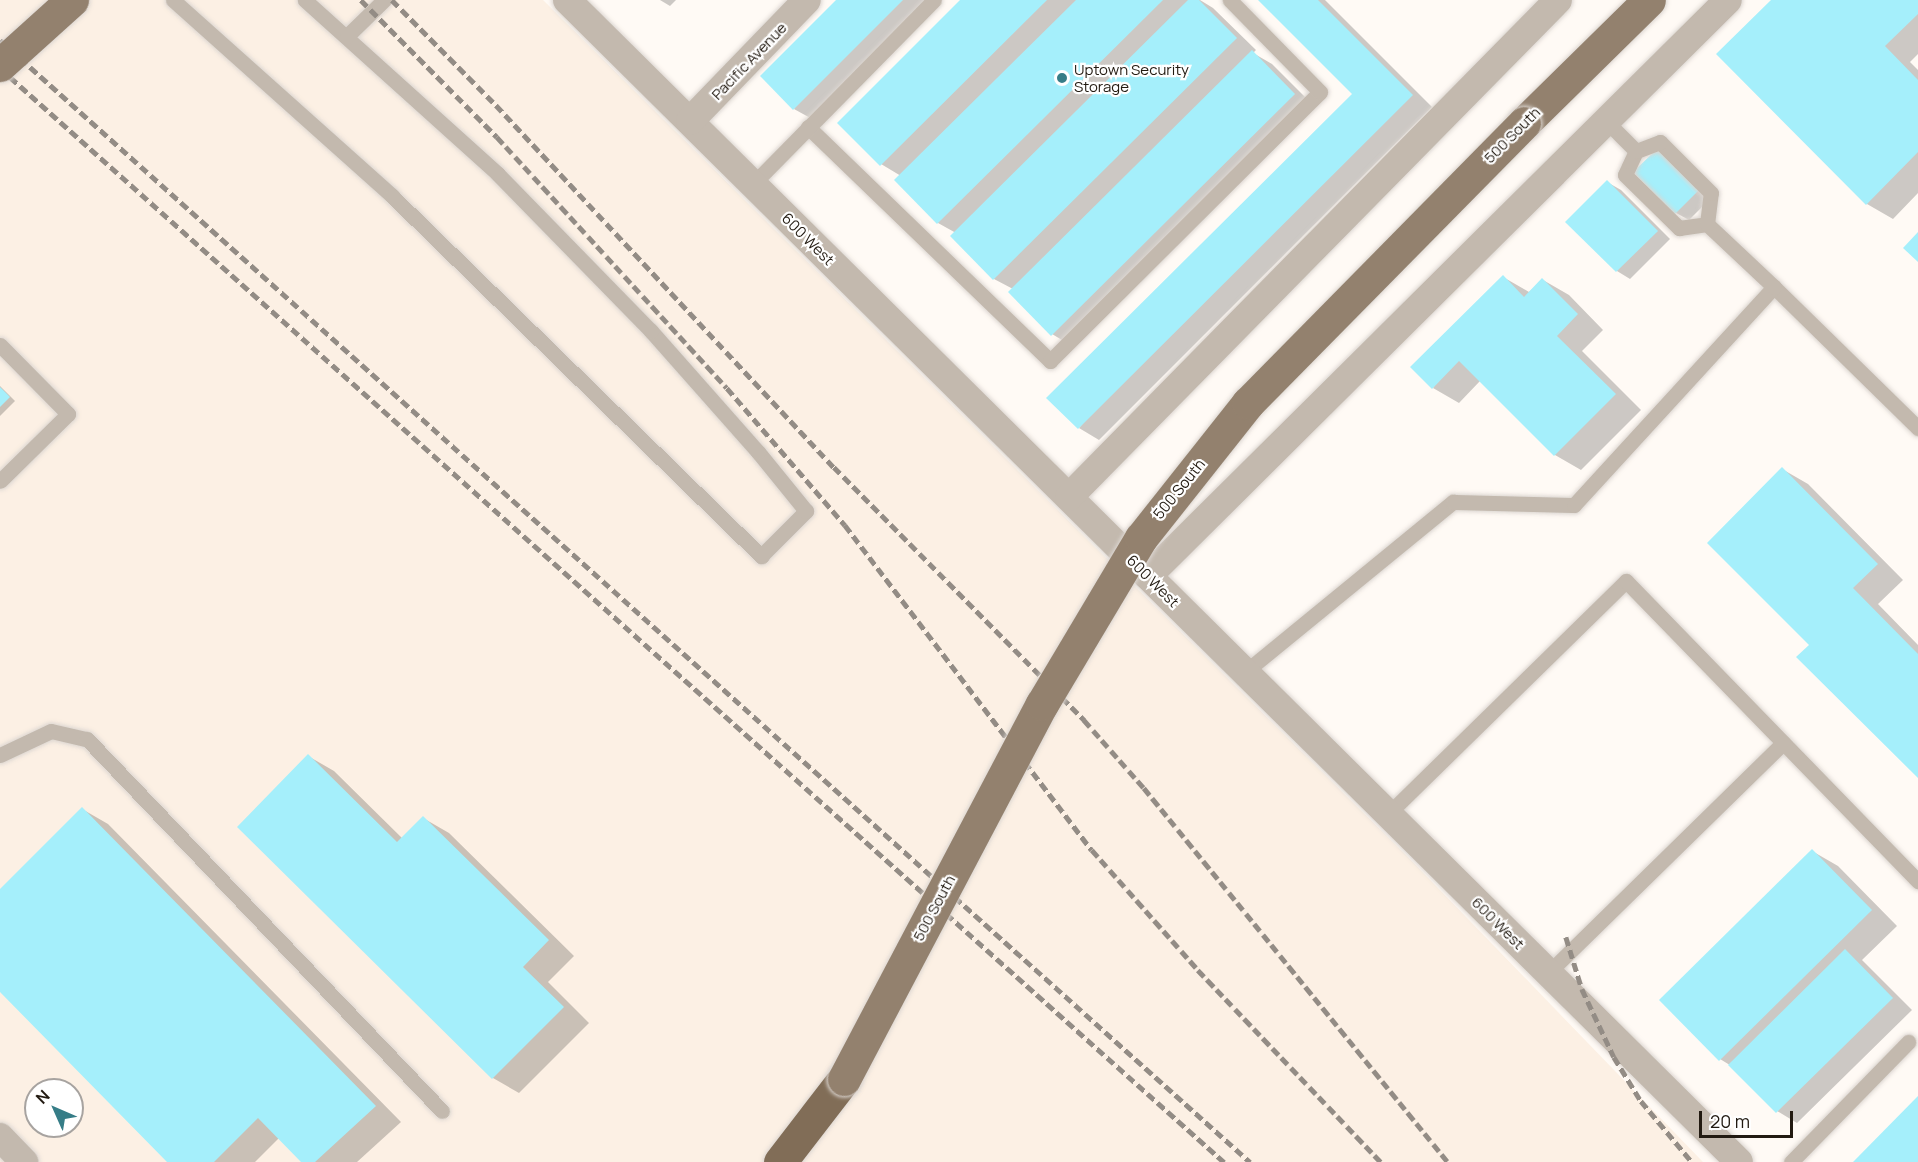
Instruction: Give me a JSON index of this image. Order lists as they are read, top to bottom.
{
  "streets": {
    "main road": ["500 South"],
    "street": ["Pacific Avenue", "600 West"]
  },
  "crossings": [
    ["Pacific Avenue", "600 West"]
  ],
  "places": ["Uptown Security Storage"],
  "scale_bar": "20 m",
  "north": "top left"
}
